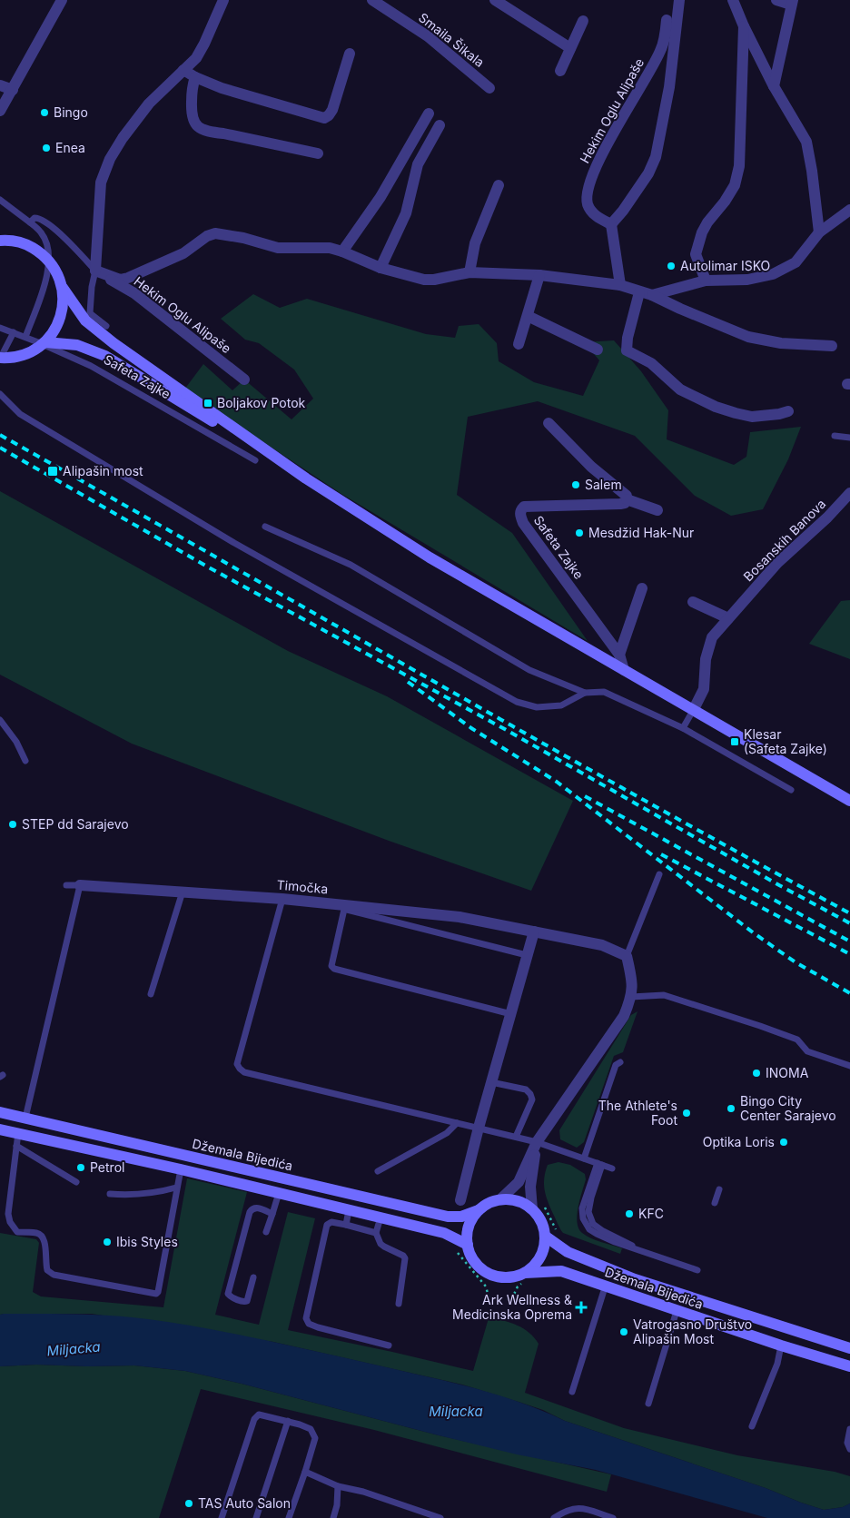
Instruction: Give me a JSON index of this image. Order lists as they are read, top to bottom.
{
  "streets": {
    "street": [
      "Smaila Šikala",
      "Hekim Oglu Alipaše",
      "Safeta Zajke",
      "Bosanskih Banova",
      "Timočka",
      "Džemala Bijedića"
    ]
  },
  "water": ["Miljacka"],
  "places": {
    "other": [
      "Bingo",
      "Enea",
      "Autolimar ISKO",
      "Salem",
      "Mesdžid Hak-Nur",
      "STEP dd Sarajevo",
      "INOMA",
      "Bingo City Center Sarajevo",
      "The Athlete's Foot",
      "Optika Loris",
      "Petrol",
      "KFC",
      "Ibis Styles",
      "Vatrogasno Društvo Alipašin Most",
      "TAS Auto Salon"
    ],
    "transit": ["Boljakov Potok", "Alipašin most", "Klesar (Safeta Zajke)"],
    "health": ["Ark Wellness & Medicinska Oprema"]
  }
}
